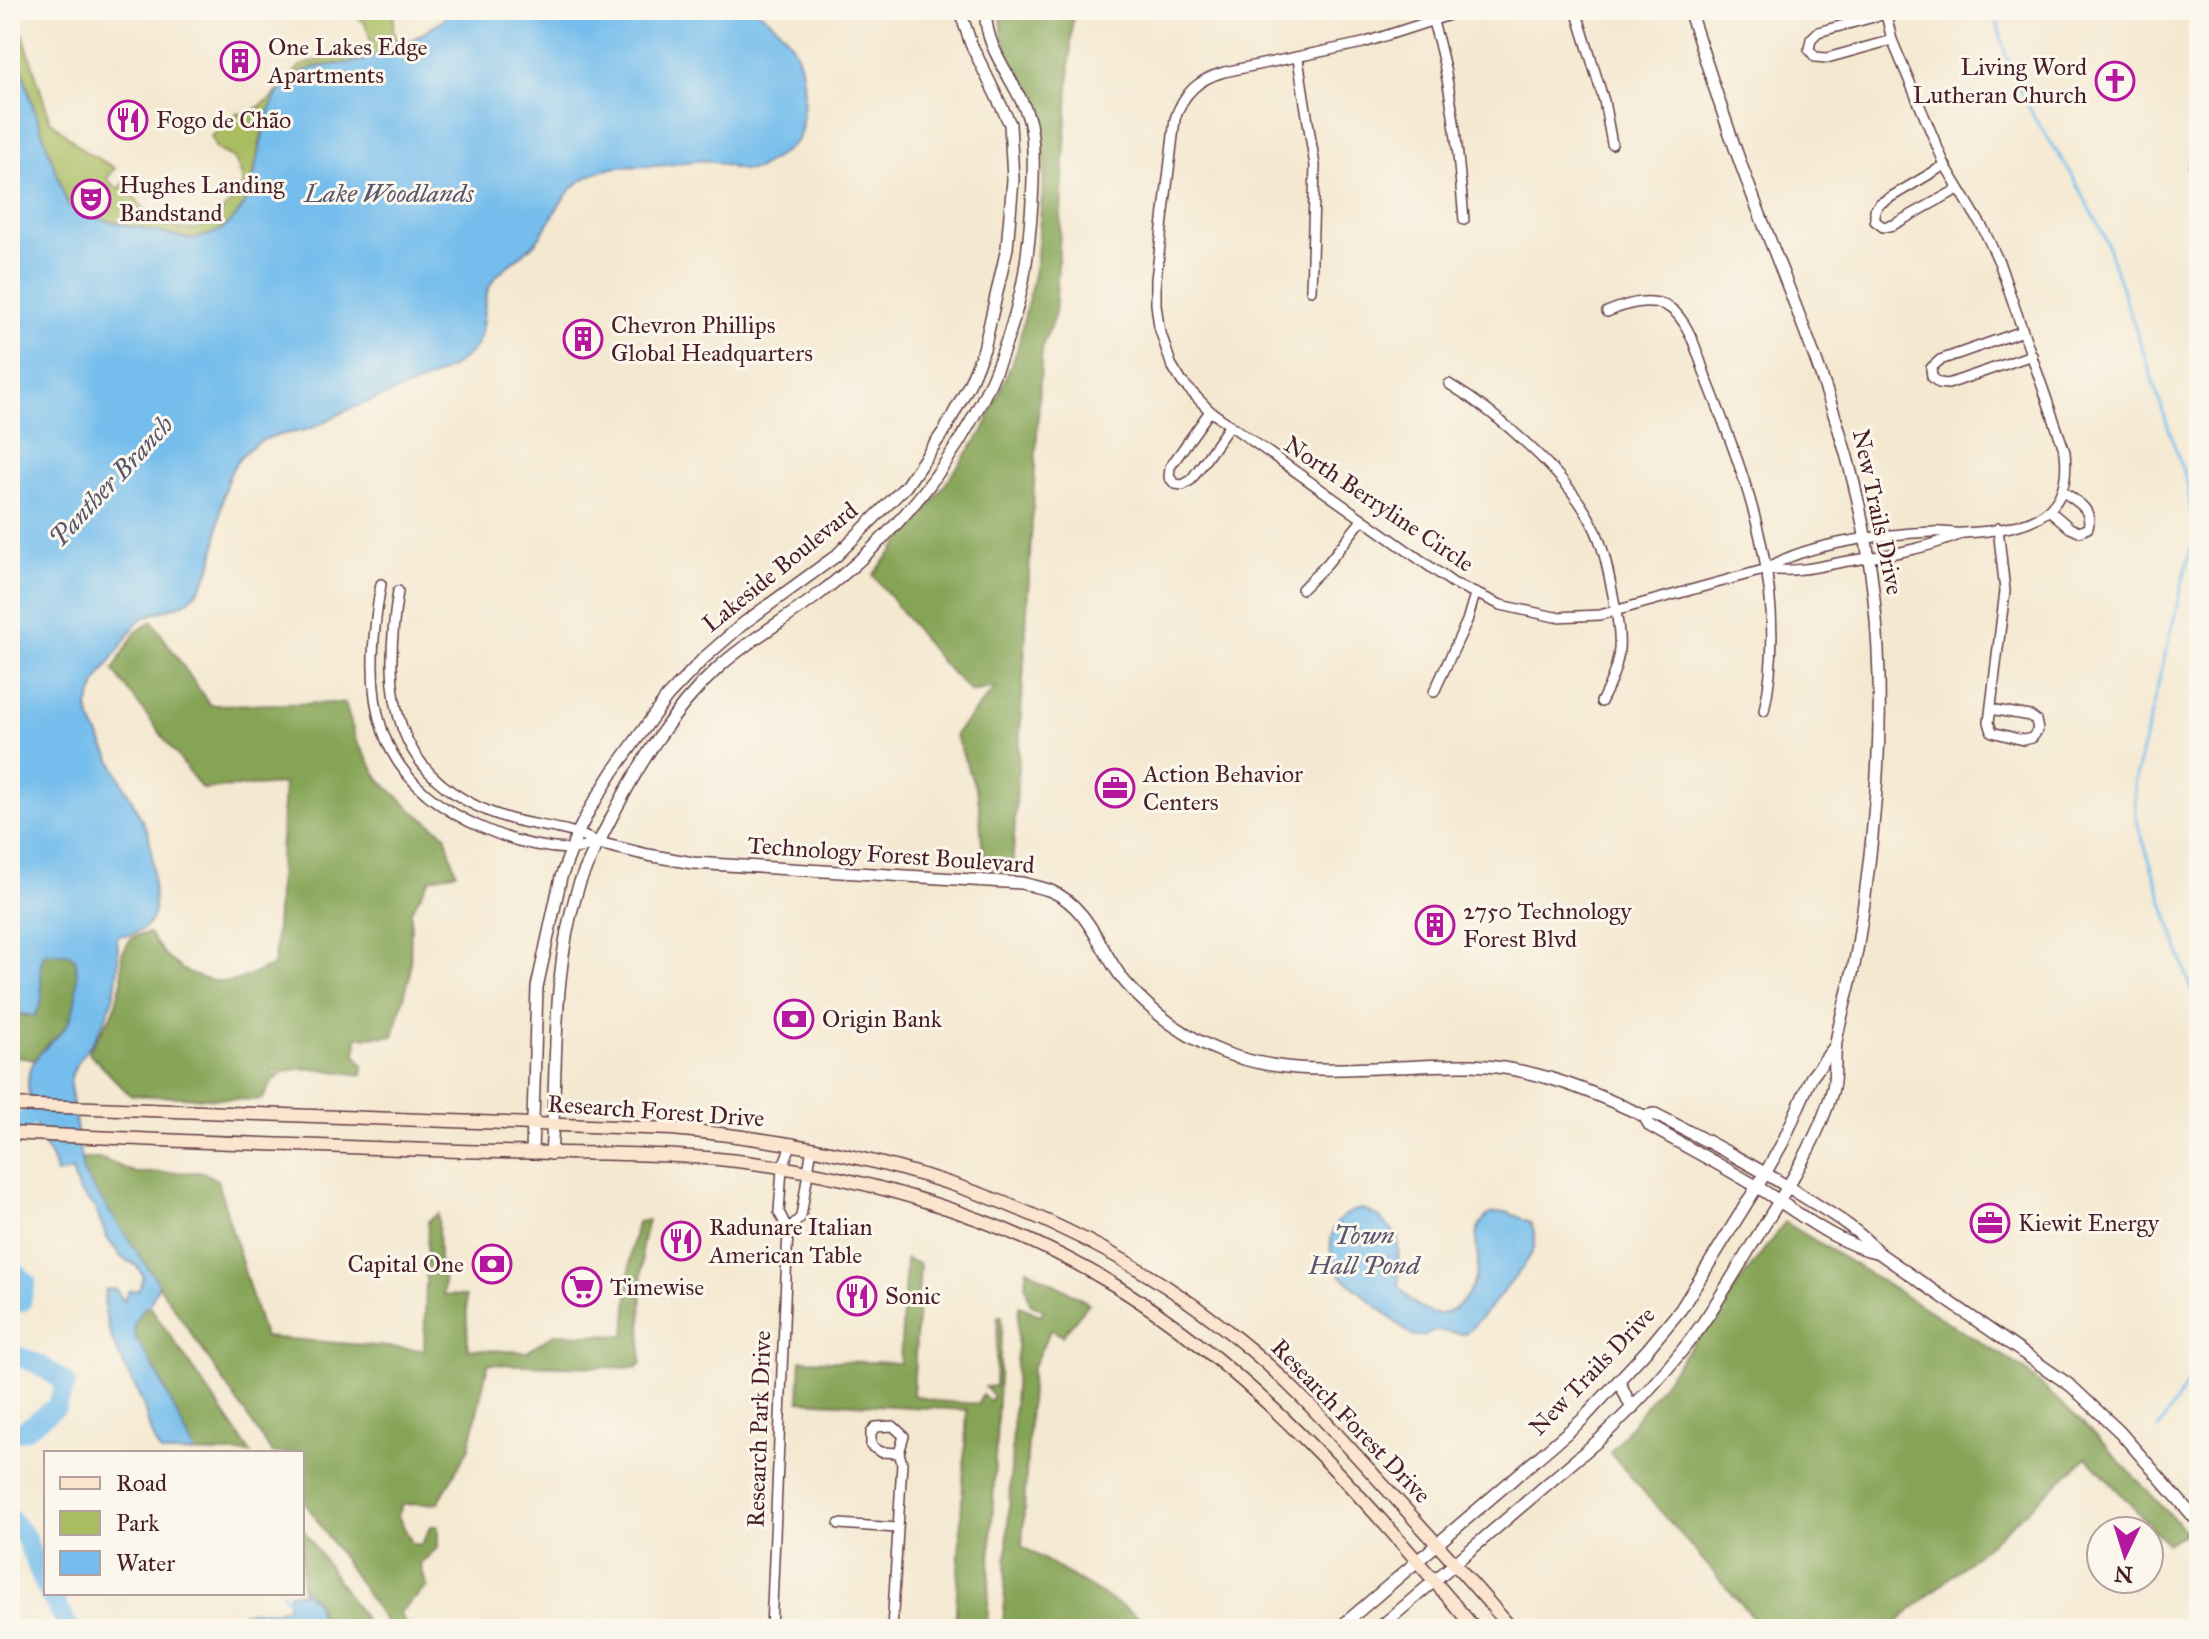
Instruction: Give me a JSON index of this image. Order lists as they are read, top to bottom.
{
  "streets": {
    "main road": ["Research Forest Drive"],
    "street": [
      "North Berryline Circle",
      "New Trails Drive",
      "Lakeside Boulevard",
      "Technology Forest Boulevard",
      "Research Park Drive"
    ]
  },
  "crossings": [
    ["North Berryline Circle", "New Trails Drive"],
    ["New Trails Drive", "Technology Forest Boulevard"],
    ["New Trails Drive", "Research Forest Drive"],
    ["Lakeside Boulevard", "Technology Forest Boulevard"],
    ["Lakeside Boulevard", "Research Forest Drive"],
    ["Research Forest Drive", "Research Park Drive"]
  ],
  "water": ["Lake Woodlands", "Panther Branch", "Town Hall Pond"],
  "places": {
    "building": ["One Lakes Edge Apartments", "Chevron Phillips Global Headquarters", "2750 Technology Forest Blvd"],
    "church": ["Living Word Lutheran Church"],
    "restaurant": ["Fogo de Chão", "Radunare Italian American Table", "Sonic"],
    "theatre": ["Hughes Landing Bandstand"],
    "office": ["Action Behavior Centers", "Kiewit Energy"],
    "bank": ["Origin Bank", "Capital One"],
    "supermarket": ["Timewise"]
  },
  "legend": ["Road", "Park", "Water"],
  "north": "bottom"
}
